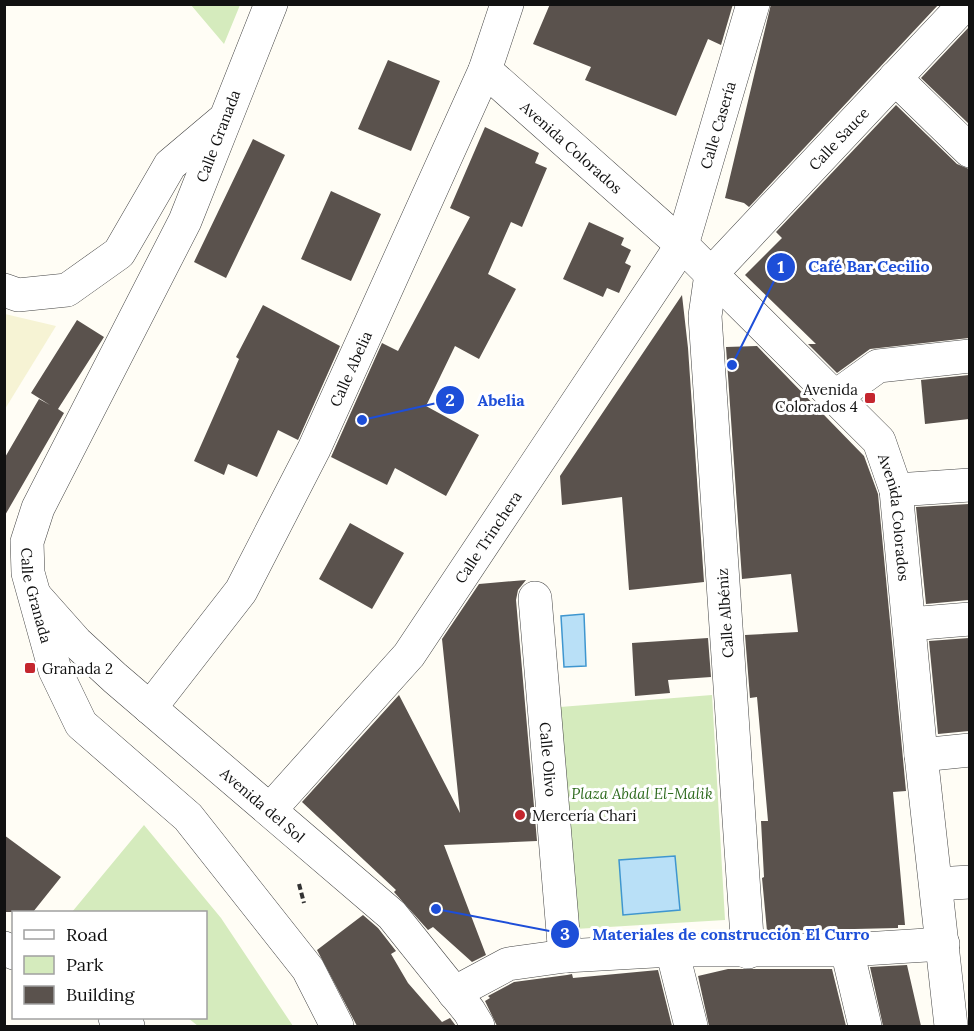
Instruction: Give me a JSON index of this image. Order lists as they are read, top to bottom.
{
  "streets": {
    "street": [
      "Calle Casería",
      "Calle Granada",
      "Calle Sauce",
      "Avenida Colorados",
      "Calle Abelia",
      "Calle Trinchera",
      "Calle Albéniz",
      "Calle Olivo",
      "Avenida del Sol"
    ]
  },
  "crossings": [
    ["Calle Casería", "Avenida Colorados"],
    ["Calle Casería", "Calle Trinchera"],
    ["Calle Granada", "Avenida del Sol"],
    ["Calle Sauce", "Avenida Colorados"],
    ["Calle Sauce", "Calle Albéniz"],
    ["Avenida Colorados", "Calle Abelia"],
    ["Avenida Colorados", "Calle Trinchera"],
    ["Avenida Colorados", "Calle Albéniz"],
    ["Calle Abelia", "Avenida del Sol"],
    ["Calle Trinchera", "Avenida del Sol"]
  ],
  "parks": ["Plaza Abdal El-Malik"],
  "places": {
    "other": [
      "Café Bar Cecilio",
      "Abelia",
      "Mercería Chari",
      "Materiales de construcción El Curro"
    ],
    "transit": ["Avenida Colorados 4", "Granada 2"]
  },
  "legend": ["Road", "Park", "Building"]
}
